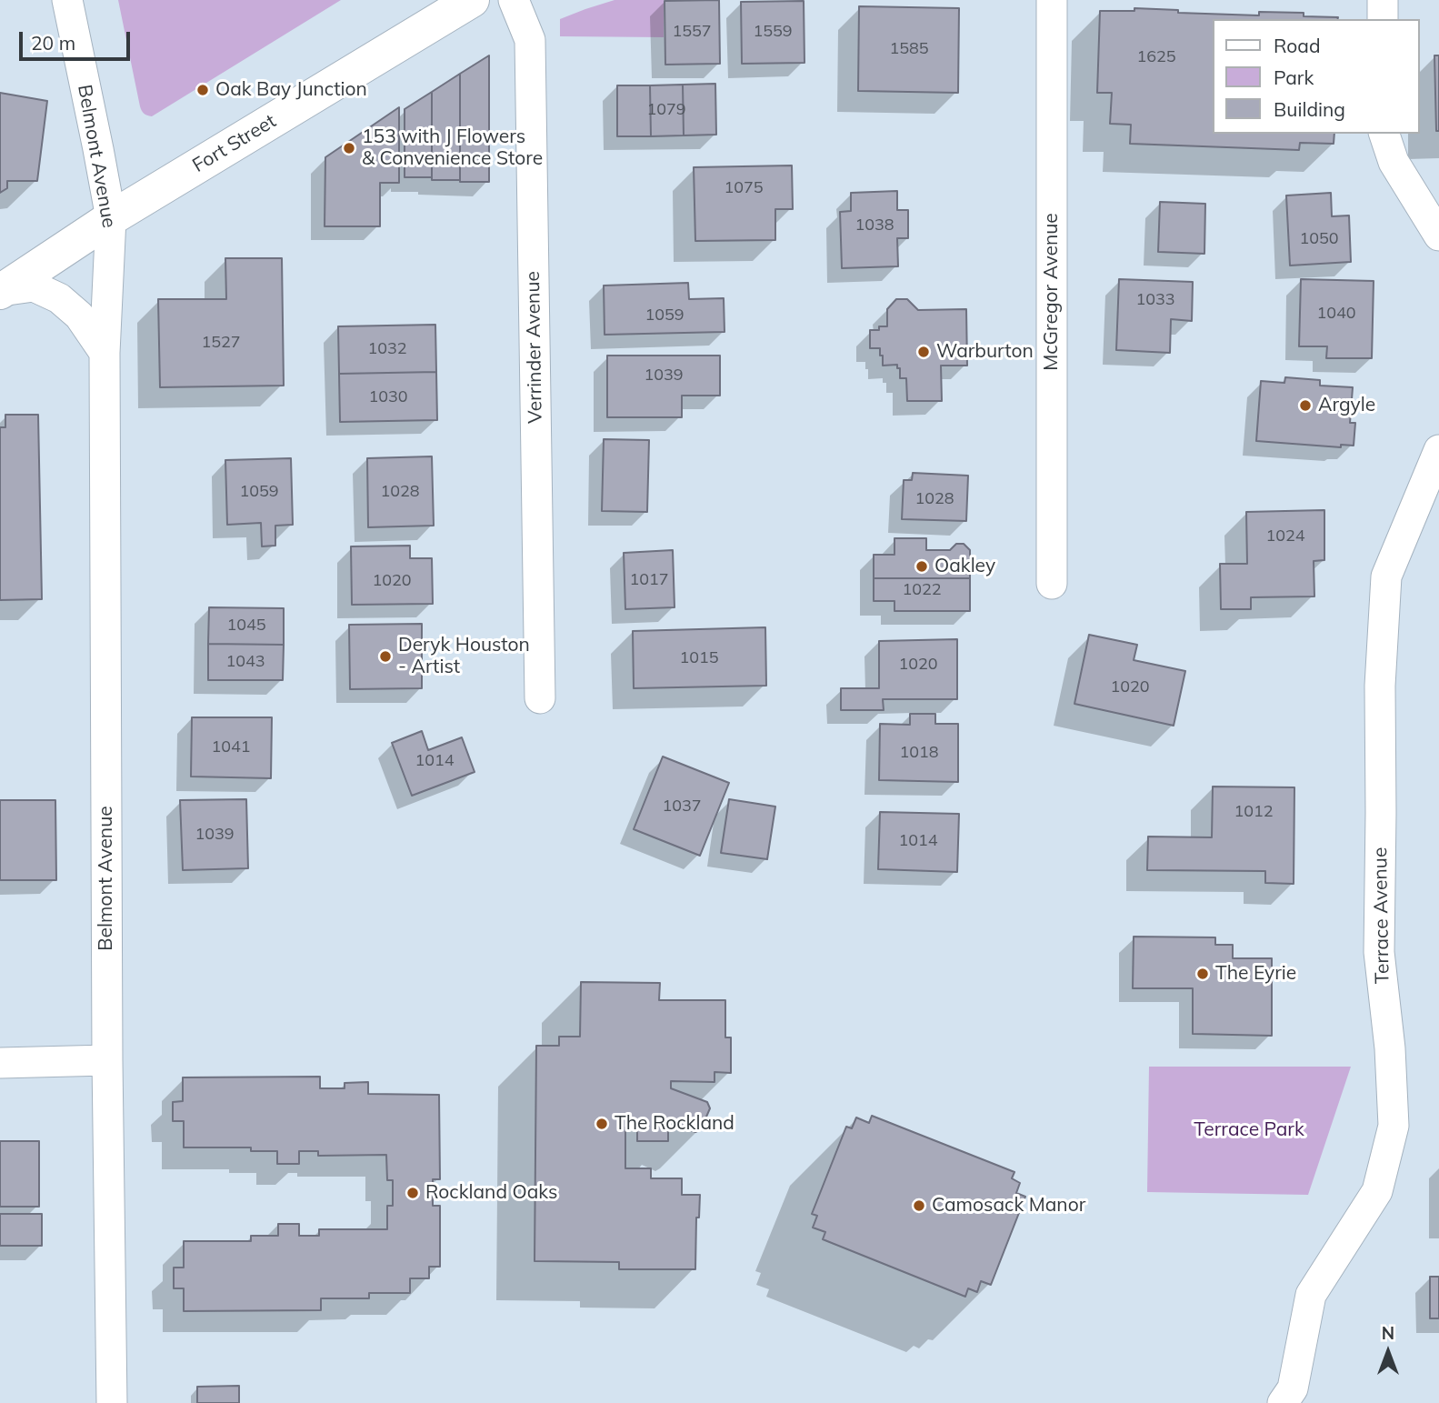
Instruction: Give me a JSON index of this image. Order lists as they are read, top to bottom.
{
  "streets": {
    "main road": ["Fort Street"],
    "street": [
      "Belmont Avenue",
      "McGregor Avenue",
      "Verrinder Avenue",
      "Terrace Avenue"
    ]
  },
  "crossings": [
    ["Fort Street", "Belmont Avenue"]
  ],
  "parks": ["Terrace Park"],
  "places": [
    "Oak Bay Junction",
    "153 with J Flowers & Convenience Store",
    "Warburton",
    "Argyle",
    "Oakley",
    "Deryk Houston - Artist",
    "The Eyrie",
    "The Rockland",
    "Rockland Oaks",
    "Camosack Manor"
  ],
  "house_numbers": [
    "1557",
    "1559",
    "1585",
    "1625",
    "1079",
    "1075",
    "1038",
    "1050",
    "1033",
    "1040",
    "1059",
    "1527",
    "1032",
    "1039",
    "1030",
    "1059",
    "1028",
    "1028",
    "1024",
    "1017",
    "1020",
    "1022",
    "1045",
    "1015",
    "1043",
    "1020",
    "1020",
    "1041",
    "1018",
    "1014",
    "1037",
    "1012",
    "1039",
    "1014"
  ],
  "legend": ["Road", "Park", "Building"],
  "scale_bar": "20 m",
  "north": "top"
}
